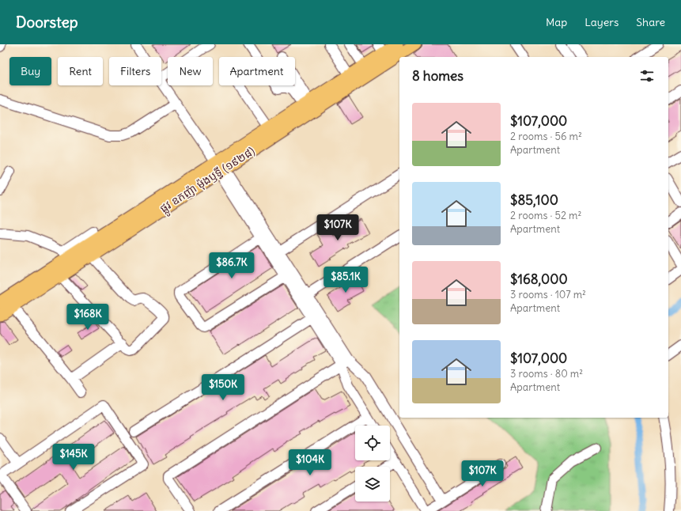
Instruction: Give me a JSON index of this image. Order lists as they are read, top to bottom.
{
  "streets": {
    "main road": ["ផ្លូវ ឧកញ៉ា ម៉ុងឫទ្ធី (១៩២៨)"]
  },
  "page": {
    "header": "Doorstep",
    "nav": ["Map", "Layers", "Share"],
    "chip": [
      "Buy",
      "Rent",
      "Filters",
      "New",
      "Apartment"
    ],
    "heading": "8 homes",
    "list": [
      {
        "name": "$107,000",
        "note": "2 rooms · 56 m² · Apartment"
      },
      {
        "name": "$85,100",
        "note": "2 rooms · 52 m² · Apartment"
      },
      {
        "name": "$168,000",
        "note": "3 rooms · 107 m² · Apartment"
      },
      {
        "name": "$107,000",
        "note": "3 rooms · 80 m² · Apartment"
      }
    ],
    "price": [
      "$107K",
      "$86.7K",
      "$85.1K",
      "$168K",
      "$150K",
      "$145K",
      "$104K",
      "$107K"
    ]
  }
}
